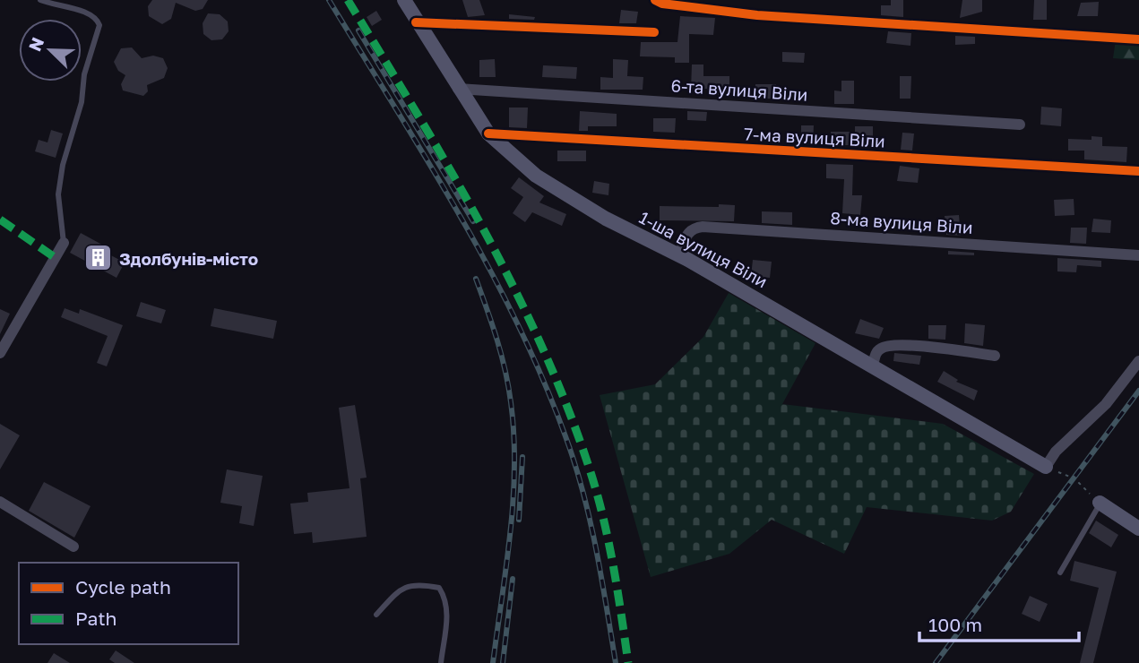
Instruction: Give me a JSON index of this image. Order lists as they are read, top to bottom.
{
  "streets": {
    "main road": ["1-ша вулиця Віли"],
    "street": ["6-та вулиця Віли", "7-ма вулиця Віли", "8-ма вулиця Віли"]
  },
  "crossings": [
    ["6-та вулиця Віли", "1-ша вулиця Віли"],
    ["7-ма вулиця Віли", "1-ша вулиця Віли"],
    ["8-ма вулиця Віли", "1-ша вулиця Віли"]
  ],
  "places": {
    "building": ["Здолбунів-місто"]
  },
  "legend": ["Cycle path", "Path"],
  "scale_bar": "100 m",
  "north": "top left"
}
